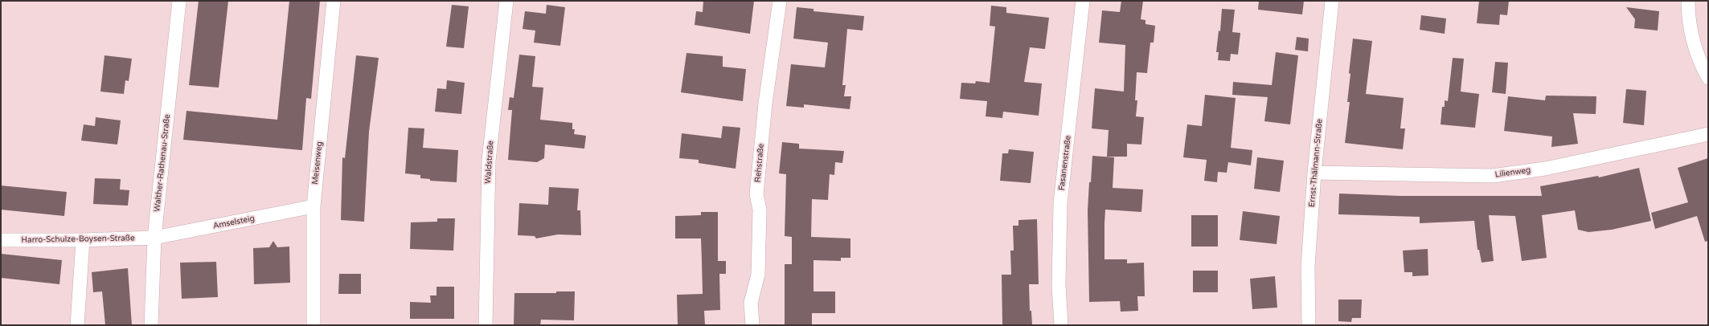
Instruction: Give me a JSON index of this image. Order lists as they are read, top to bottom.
{
  "streets": {
    "street": [
      "Waldstraße",
      "Walther-Rathenau-Straße",
      "Meisenweg",
      "Rehstraße",
      "Fasanenstraße",
      "Ernst-Thälmann-Straße",
      "Lilienweg",
      "Amselsteig",
      "Harro-Schulze-Boysen-Straße"
    ]
  },
  "crossings": [
    ["Walther-Rathenau-Straße", "Amselsteig"],
    ["Walther-Rathenau-Straße", "Harro-Schulze-Boysen-Straße"],
    ["Meisenweg", "Amselsteig"],
    ["Ernst-Thälmann-Straße", "Lilienweg"],
    ["Amselsteig", "Harro-Schulze-Boysen-Straße"]
  ]
}
